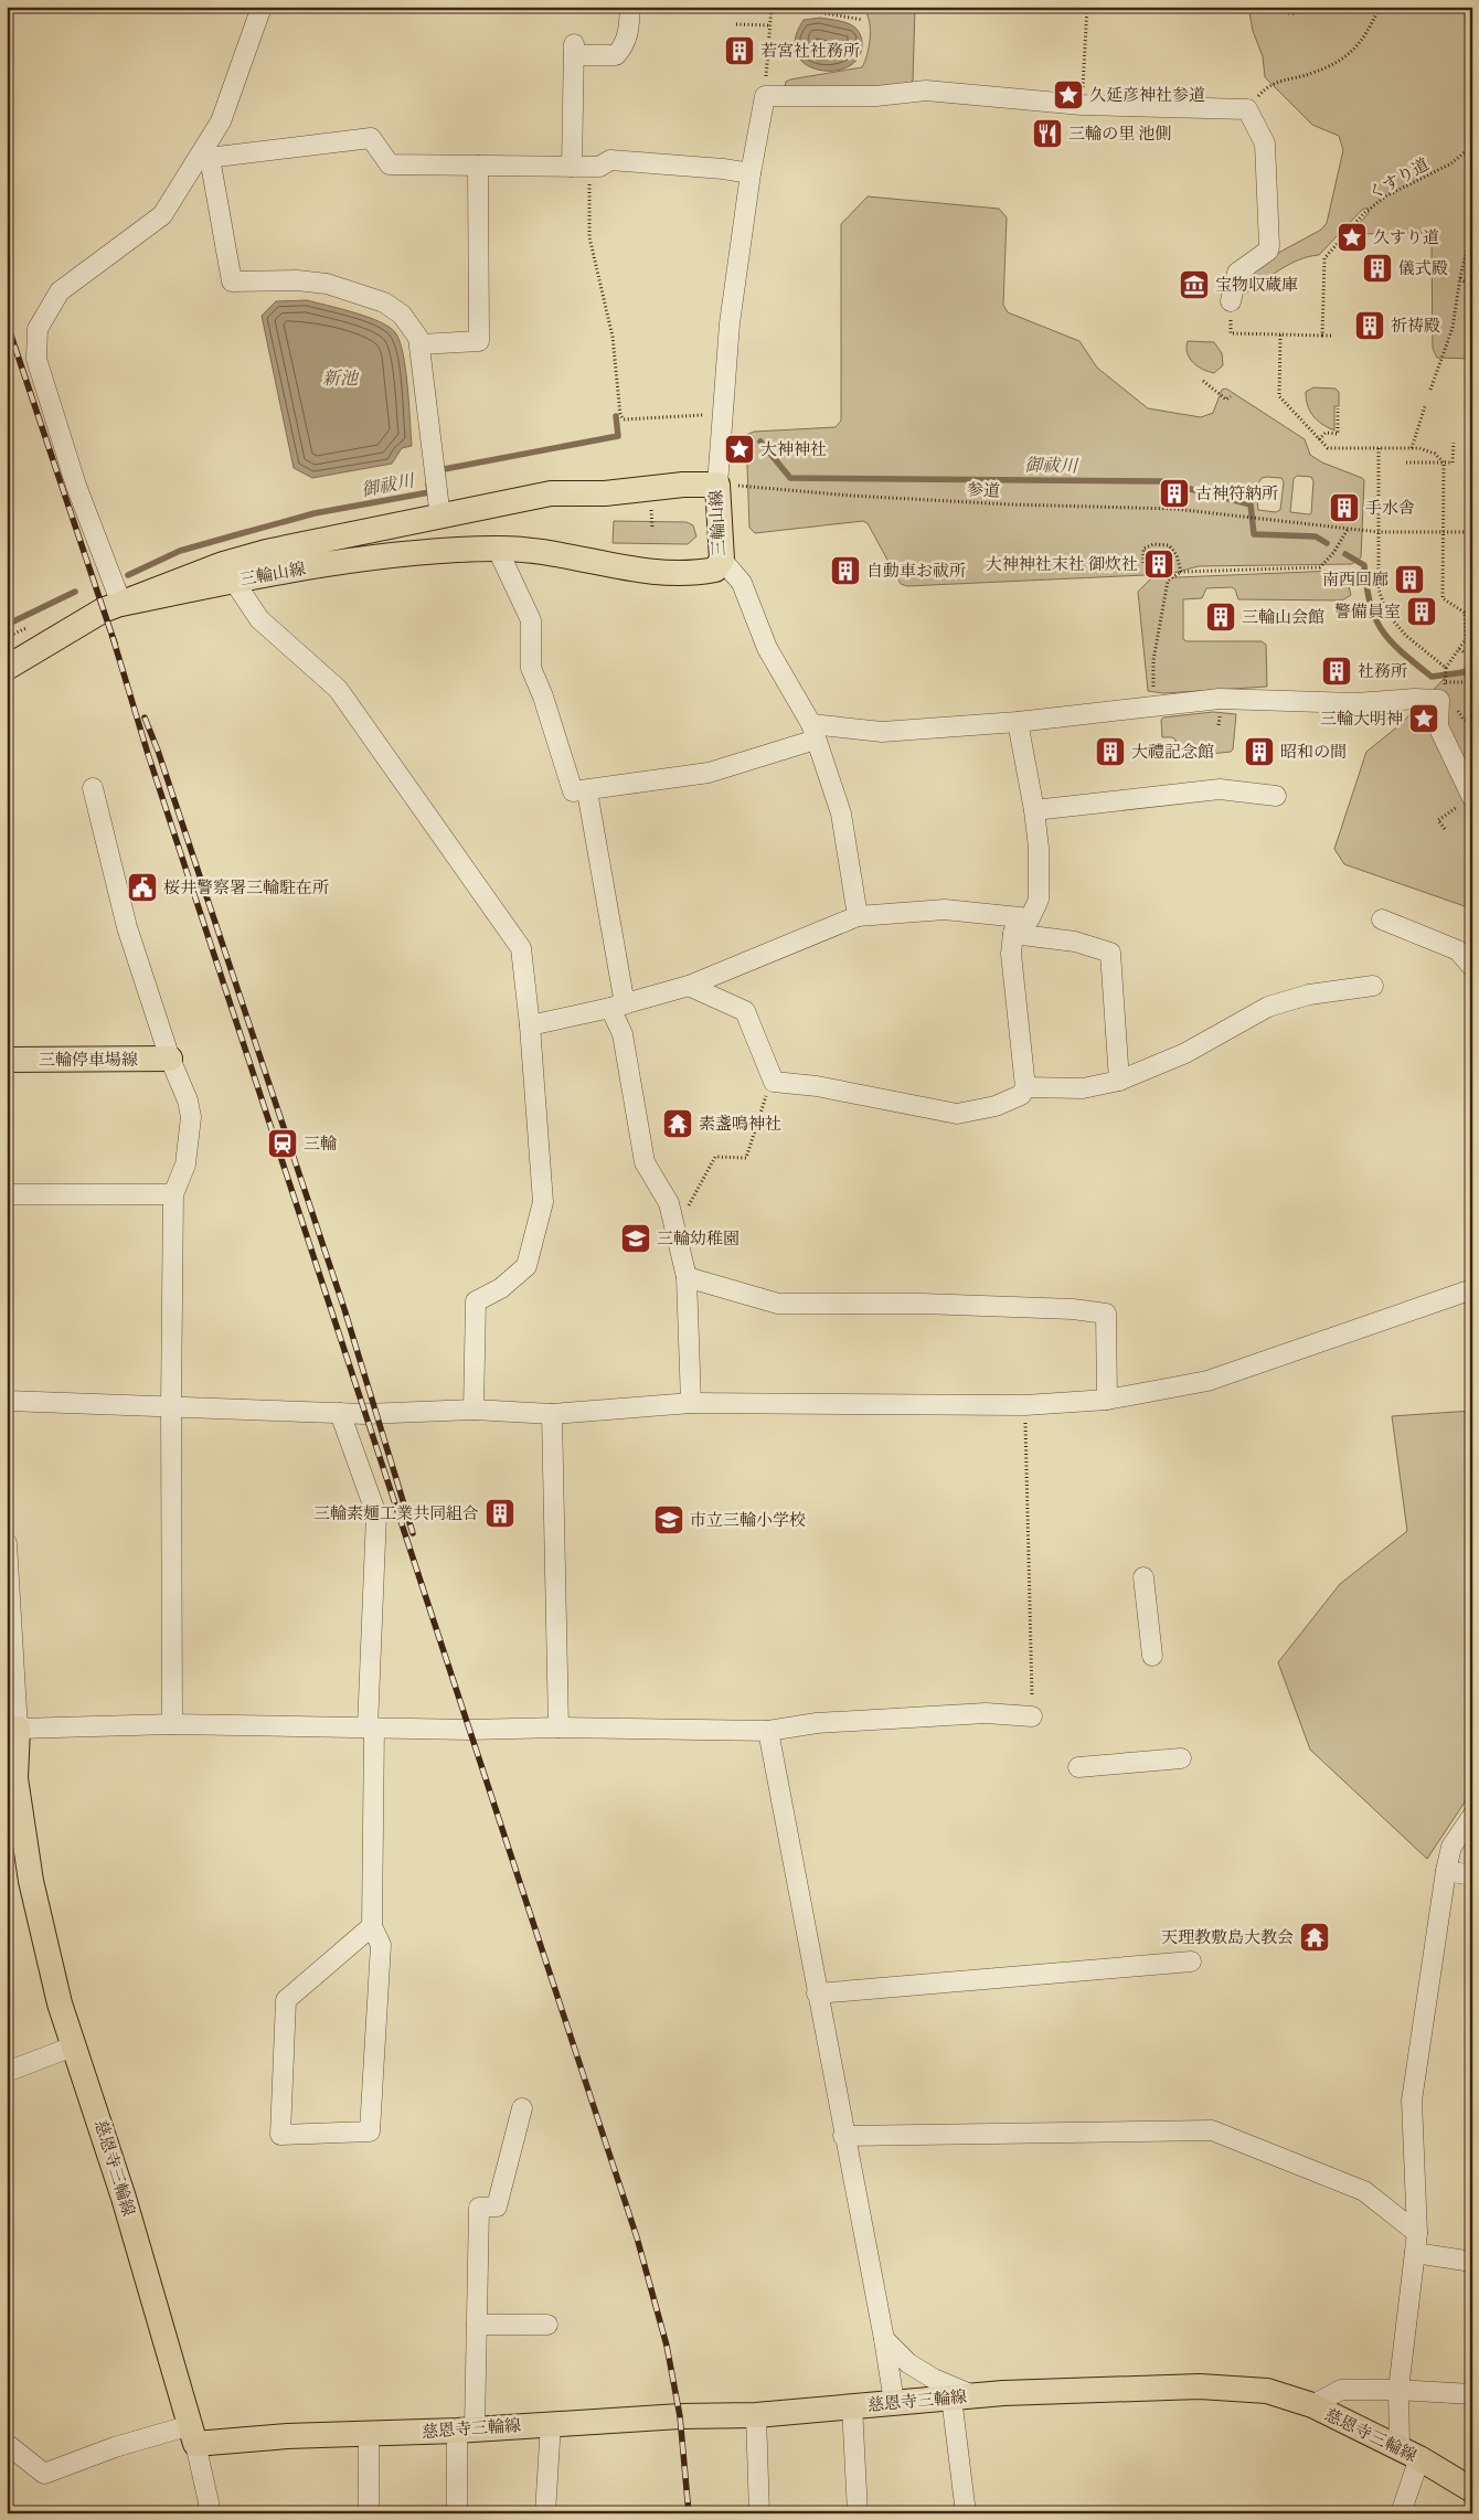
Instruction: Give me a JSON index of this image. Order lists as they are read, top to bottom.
{
  "streets": {
    "main road": ["三輪山線", "三輪停車場線", "慈恩寺三輪線"],
    "path": ["くすり道", "参道"]
  },
  "crossings": [
    ["参道", "三輪山線"]
  ],
  "water": ["新池", "御祓川"],
  "places": {
    "building": [
      "若宮社社務所",
      "儀式殿",
      "祈祷殿",
      "古神符納所",
      "手水舎",
      "大神神社末社 御炊社",
      "自動車お祓所",
      "南西回廊",
      "警備員室",
      "三輪山会館",
      "社務所",
      "大禮記念館",
      "昭和の間",
      "三輪素麺工業共同組合"
    ],
    "place": [
      "久延彦神社参道",
      "久すり道",
      "大神神社",
      "三輪大明神"
    ],
    "restaurant": ["三輪の里 池側"],
    "museum": ["宝物収蔵庫"],
    "public building": ["桜井警察署三輪駐在所"],
    "temple": ["素盞鳴神社", "天理教敷島大教会"],
    "station": ["三輪"],
    "school or university": ["三輪幼稚園", "市立三輪小学校"]
  }
}
